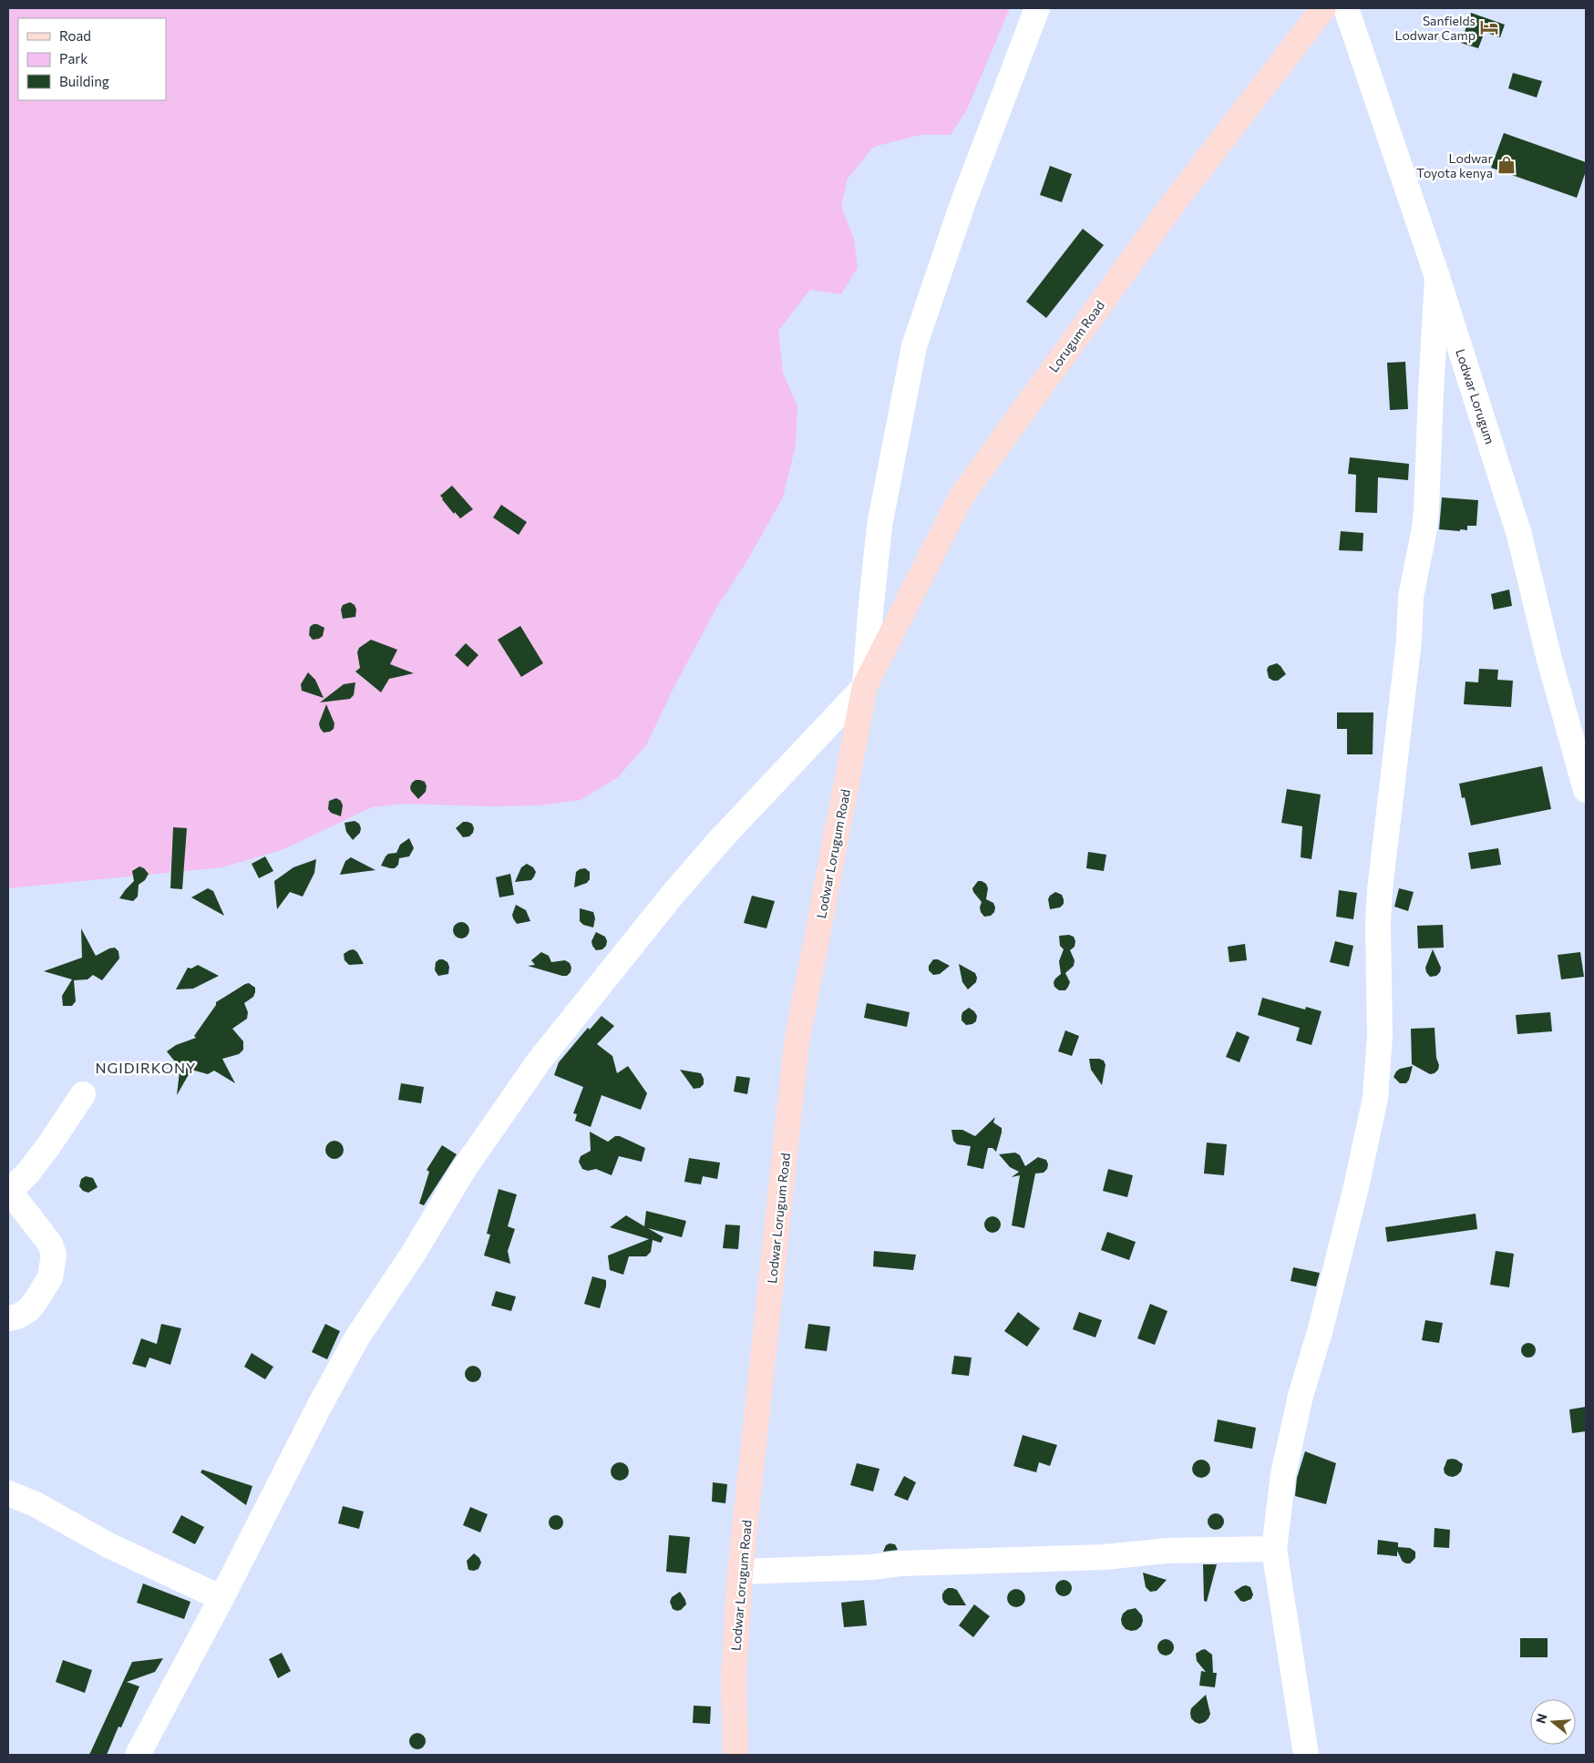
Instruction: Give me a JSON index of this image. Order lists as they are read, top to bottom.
{
  "streets": {
    "main road": ["Lorugum Road", "Lodwar Lorugum Road"],
    "street": ["Lodwar Lorugum"]
  },
  "crossings": [
    ["Lorugum Road", "Lodwar Lorugum Road"]
  ],
  "districts": ["NGIDIRKONY"],
  "places": {
    "hotel": ["Sanfields Lodwar Camp"],
    "shop": ["Lodwar Toyota kenya"]
  },
  "legend": ["Road", "Park", "Building"],
  "north": "left"
}
